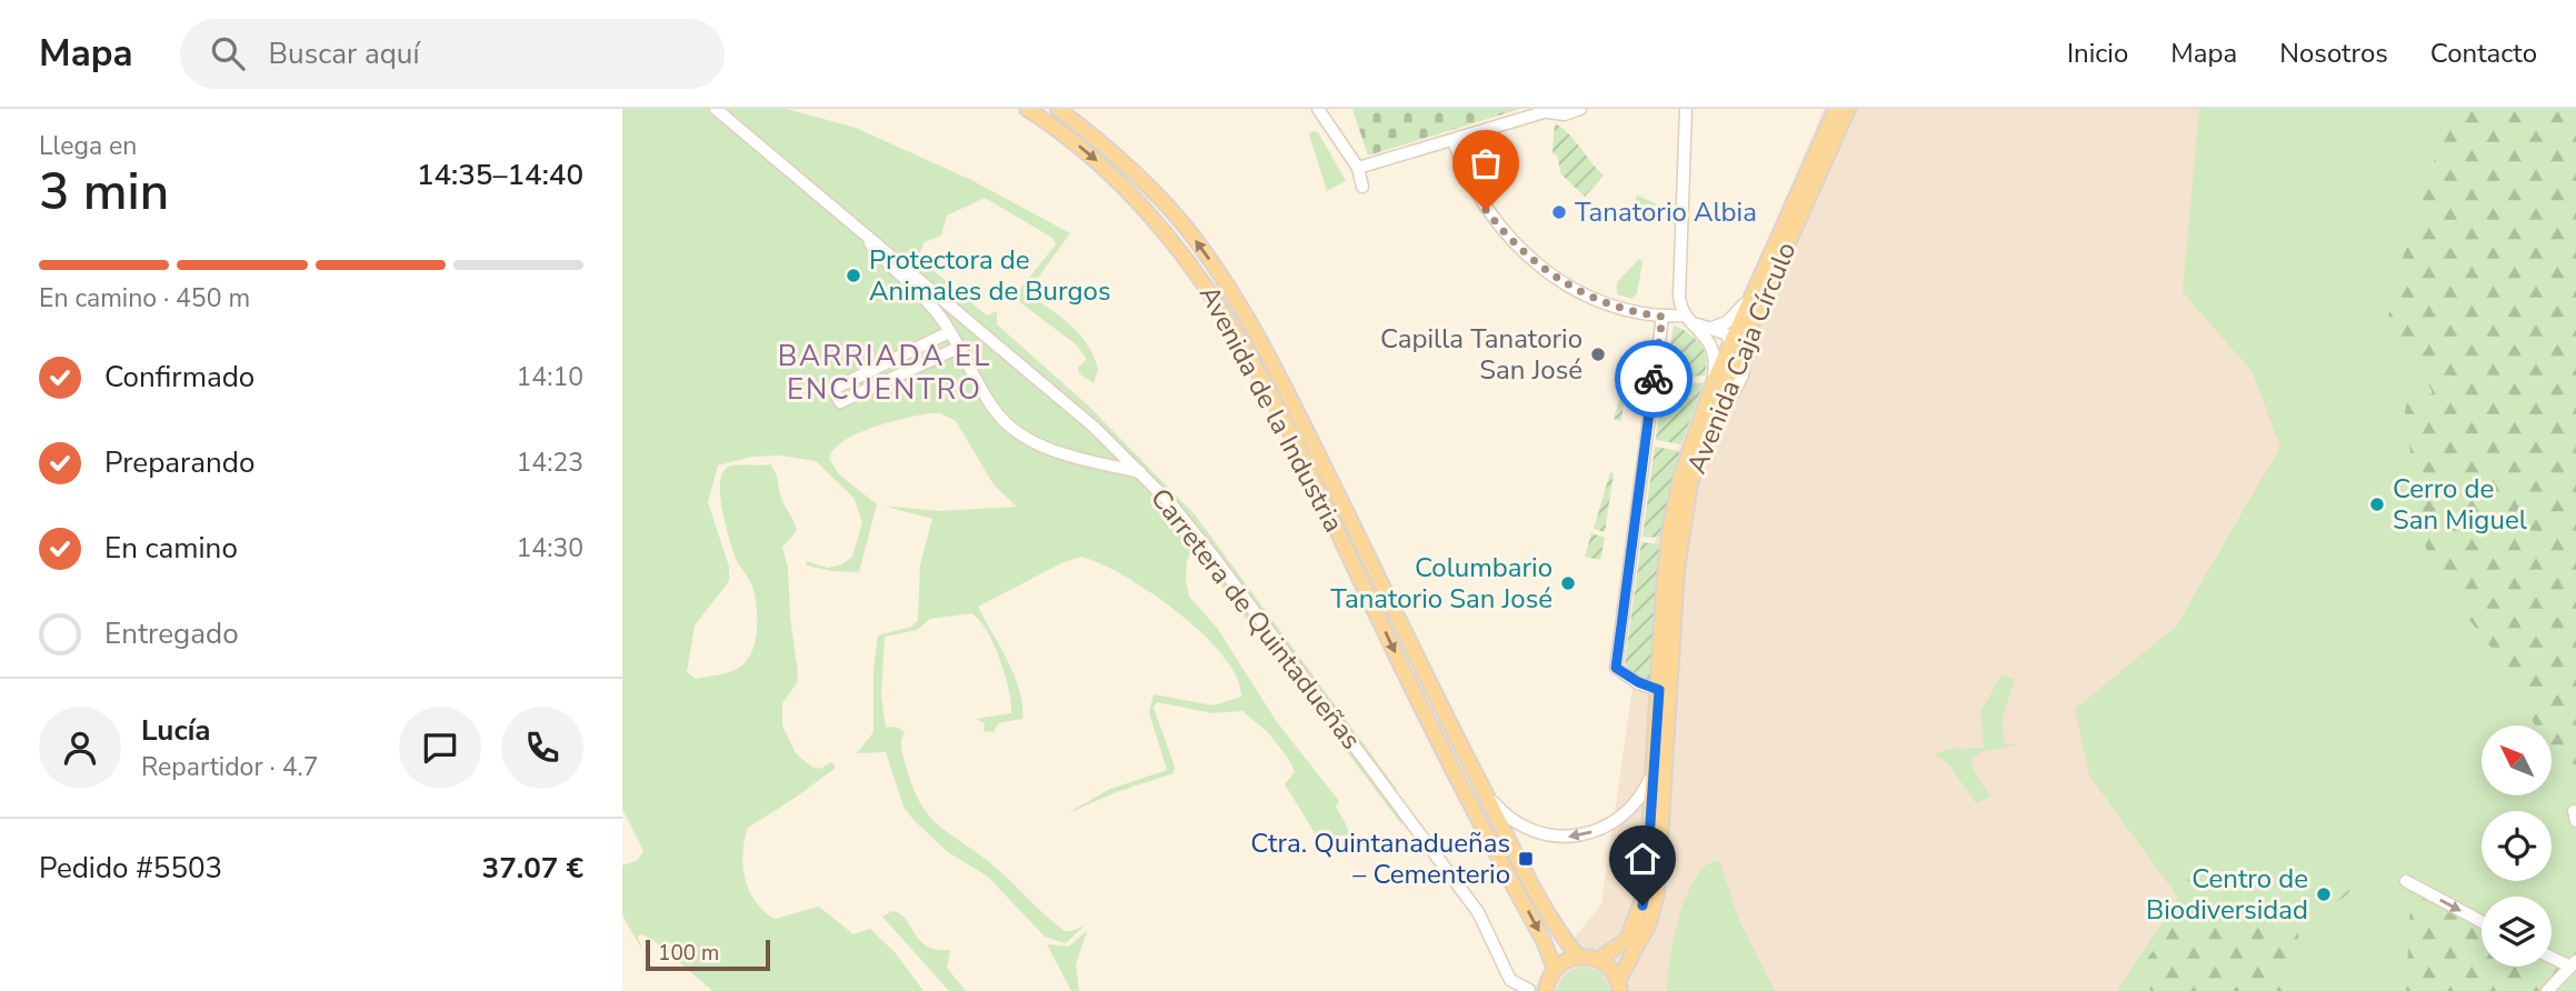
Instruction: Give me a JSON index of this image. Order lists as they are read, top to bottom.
{
  "streets": {
    "main road": ["Avenida Caja Círculo", "Avenida de la Industria"],
    "street": ["Carretera de Quintadueñas"]
  },
  "crossings": [
    ["Avenida Caja Círculo", "Avenida de la Industria"]
  ],
  "districts": ["BARRIADA EL ENCUENTRO"],
  "places": {
    "other": [
      "Tanatorio Albia",
      "Protectora de Animales de Burgos",
      "Capilla Tanatorio San José",
      "Cerro de San Miguel",
      "Columbario Tanatorio San José",
      "Centro de Biodiversidad"
    ],
    "transit": ["Ctra. Quintanadueñas – Cementerio"]
  },
  "scale_bar": "100 m",
  "north": "top left",
  "page": {
    "header": "Mapa",
    "search": "Buscar aquí",
    "nav": [
      "Inicio",
      "Mapa",
      "Nosotros",
      "Contacto"
    ],
    "heading": ["3 min", "Llega en", "14:35–14:40"],
    "panel": [
      "Lucía",
      "Repartidor · 4.7",
      "Pedido #5503",
      "37.07 €"
    ],
    "bar": "En camino · 450 m",
    "list": [
      ["Confirmado", "14:10"],
      ["Preparando", "14:23"],
      ["En camino", "14:30"],
      "Entregado"
    ],
    "scale": "100 m"
  }
}
